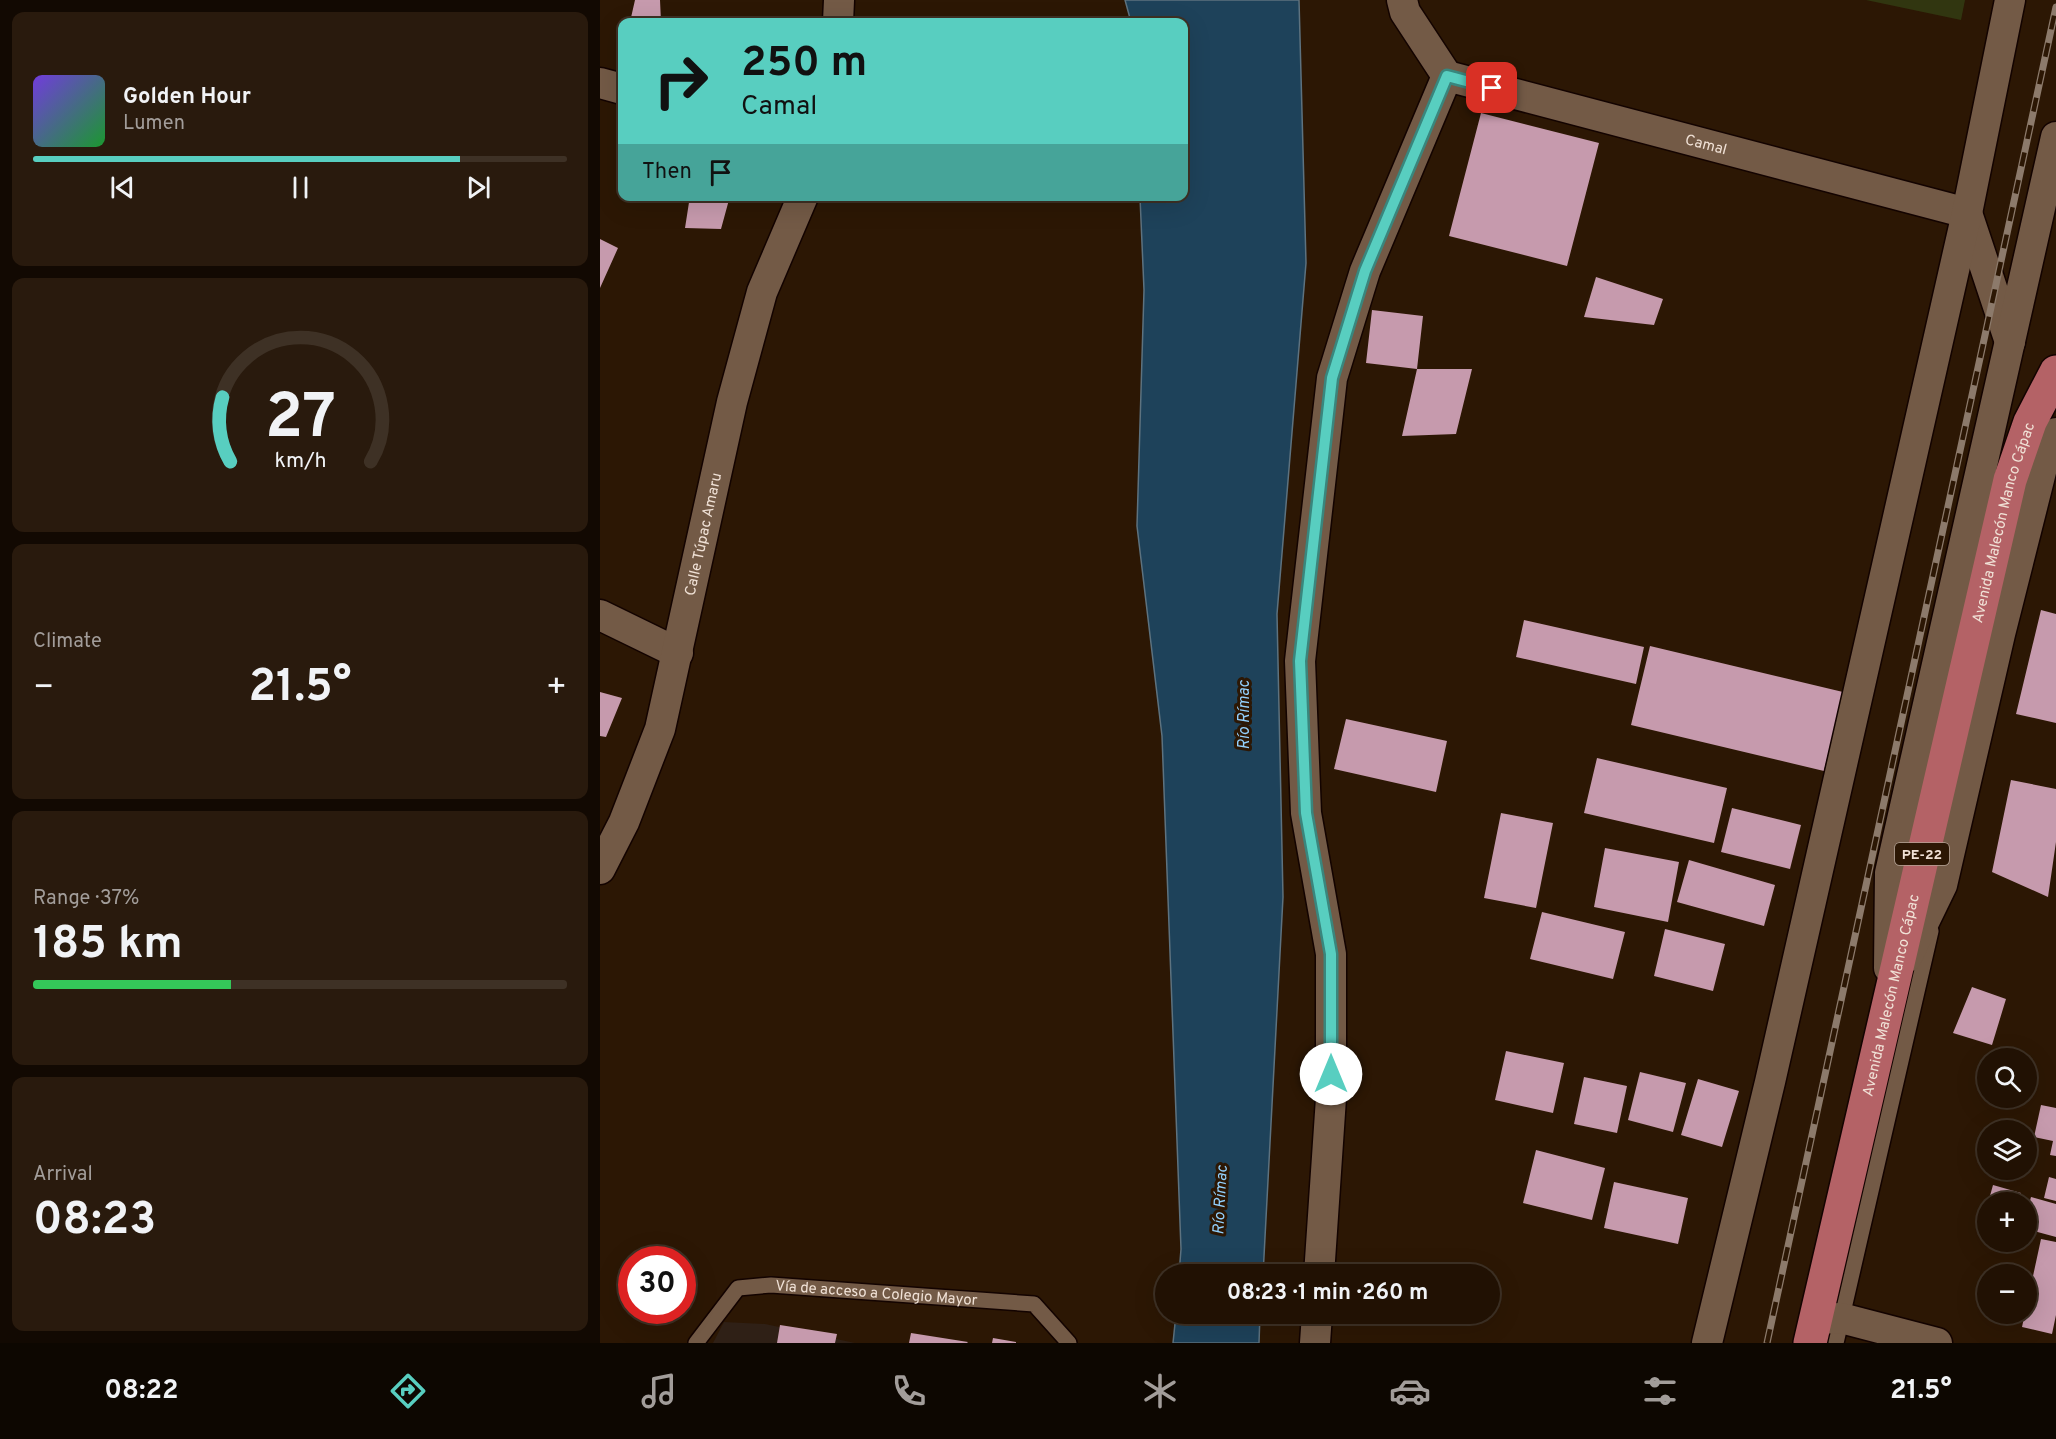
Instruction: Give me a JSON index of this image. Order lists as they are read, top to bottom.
{
  "streets": {
    "highway": ["Avenida Malecón Manco Cápac", "PE-22"],
    "street": ["Camal", "Calle Túpac Amaru"],
    "lane": ["Vía de acceso a Colegio Mayor"]
  },
  "water": ["Río Rímac"],
  "page": {
    "turn": ["250 m", "Camal"],
    "song": ["Golden Hour", "Lumen"],
    "then": "Then",
    "tile": [
      "Climate",
      ["Range · 37%", "185 km"],
      ["Arrival", "08:23"]
    ],
    "heat": ["−", "21.5°", "+"],
    "map_buttons": ["+", "−"],
    "limit": "30",
    "trip": "08:23 · 1 min · 260 m",
    "tabs": ["08:22", "21.5°"],
    "gauge": ["27", "km/h"]
  }
}
